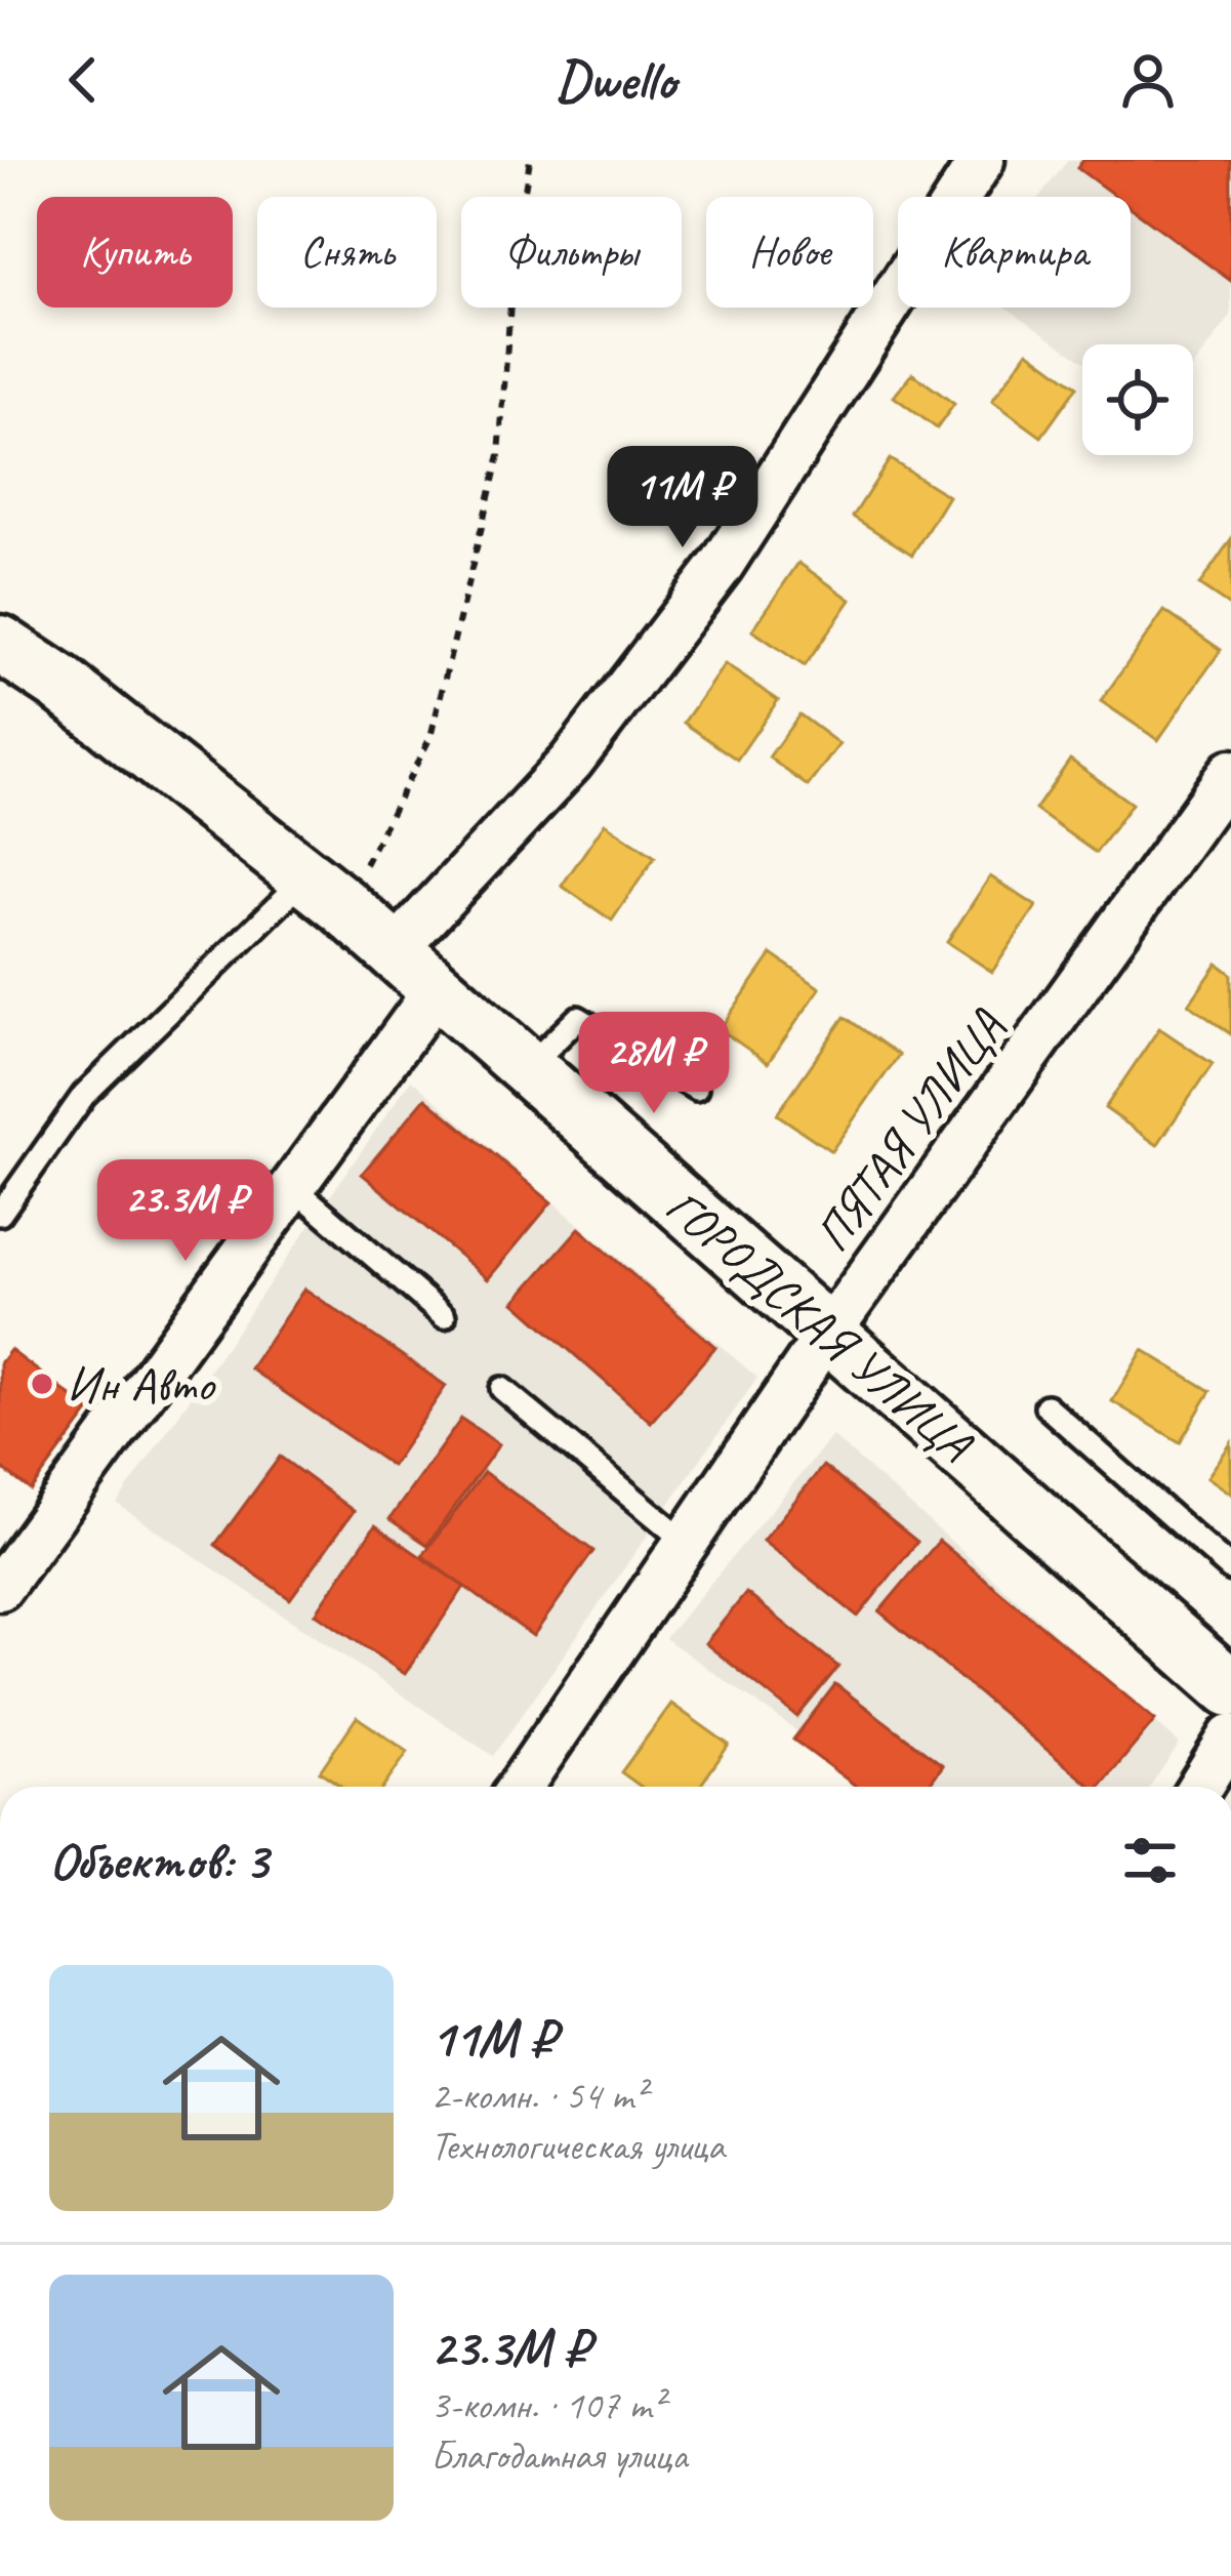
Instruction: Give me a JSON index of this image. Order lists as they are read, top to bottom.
{
  "streets": {
    "street": ["ПЯТАЯ УЛИЦА", "ГОРОДСКАЯ УЛИЦА"]
  },
  "crossings": [
    ["ПЯТАЯ УЛИЦА", "ГОРОДСКАЯ УЛИЦА"]
  ],
  "places": ["Ин Авто"],
  "page": {
    "header": "Dwello",
    "chip": [
      "Купить",
      "Снять",
      "Фильтры",
      "Новое",
      "Квартира"
    ],
    "price": ["11M ₽", "28M ₽", "23.3M ₽"],
    "heading": "Объектов: 3",
    "list": [
      {
        "name": "11M ₽",
        "note": "2-комн. · 54 m² · Технологическая улица"
      },
      {
        "name": "23.3M ₽",
        "note": "3-комн. · 107 m² · Благодатная улица"
      }
    ]
  }
}
